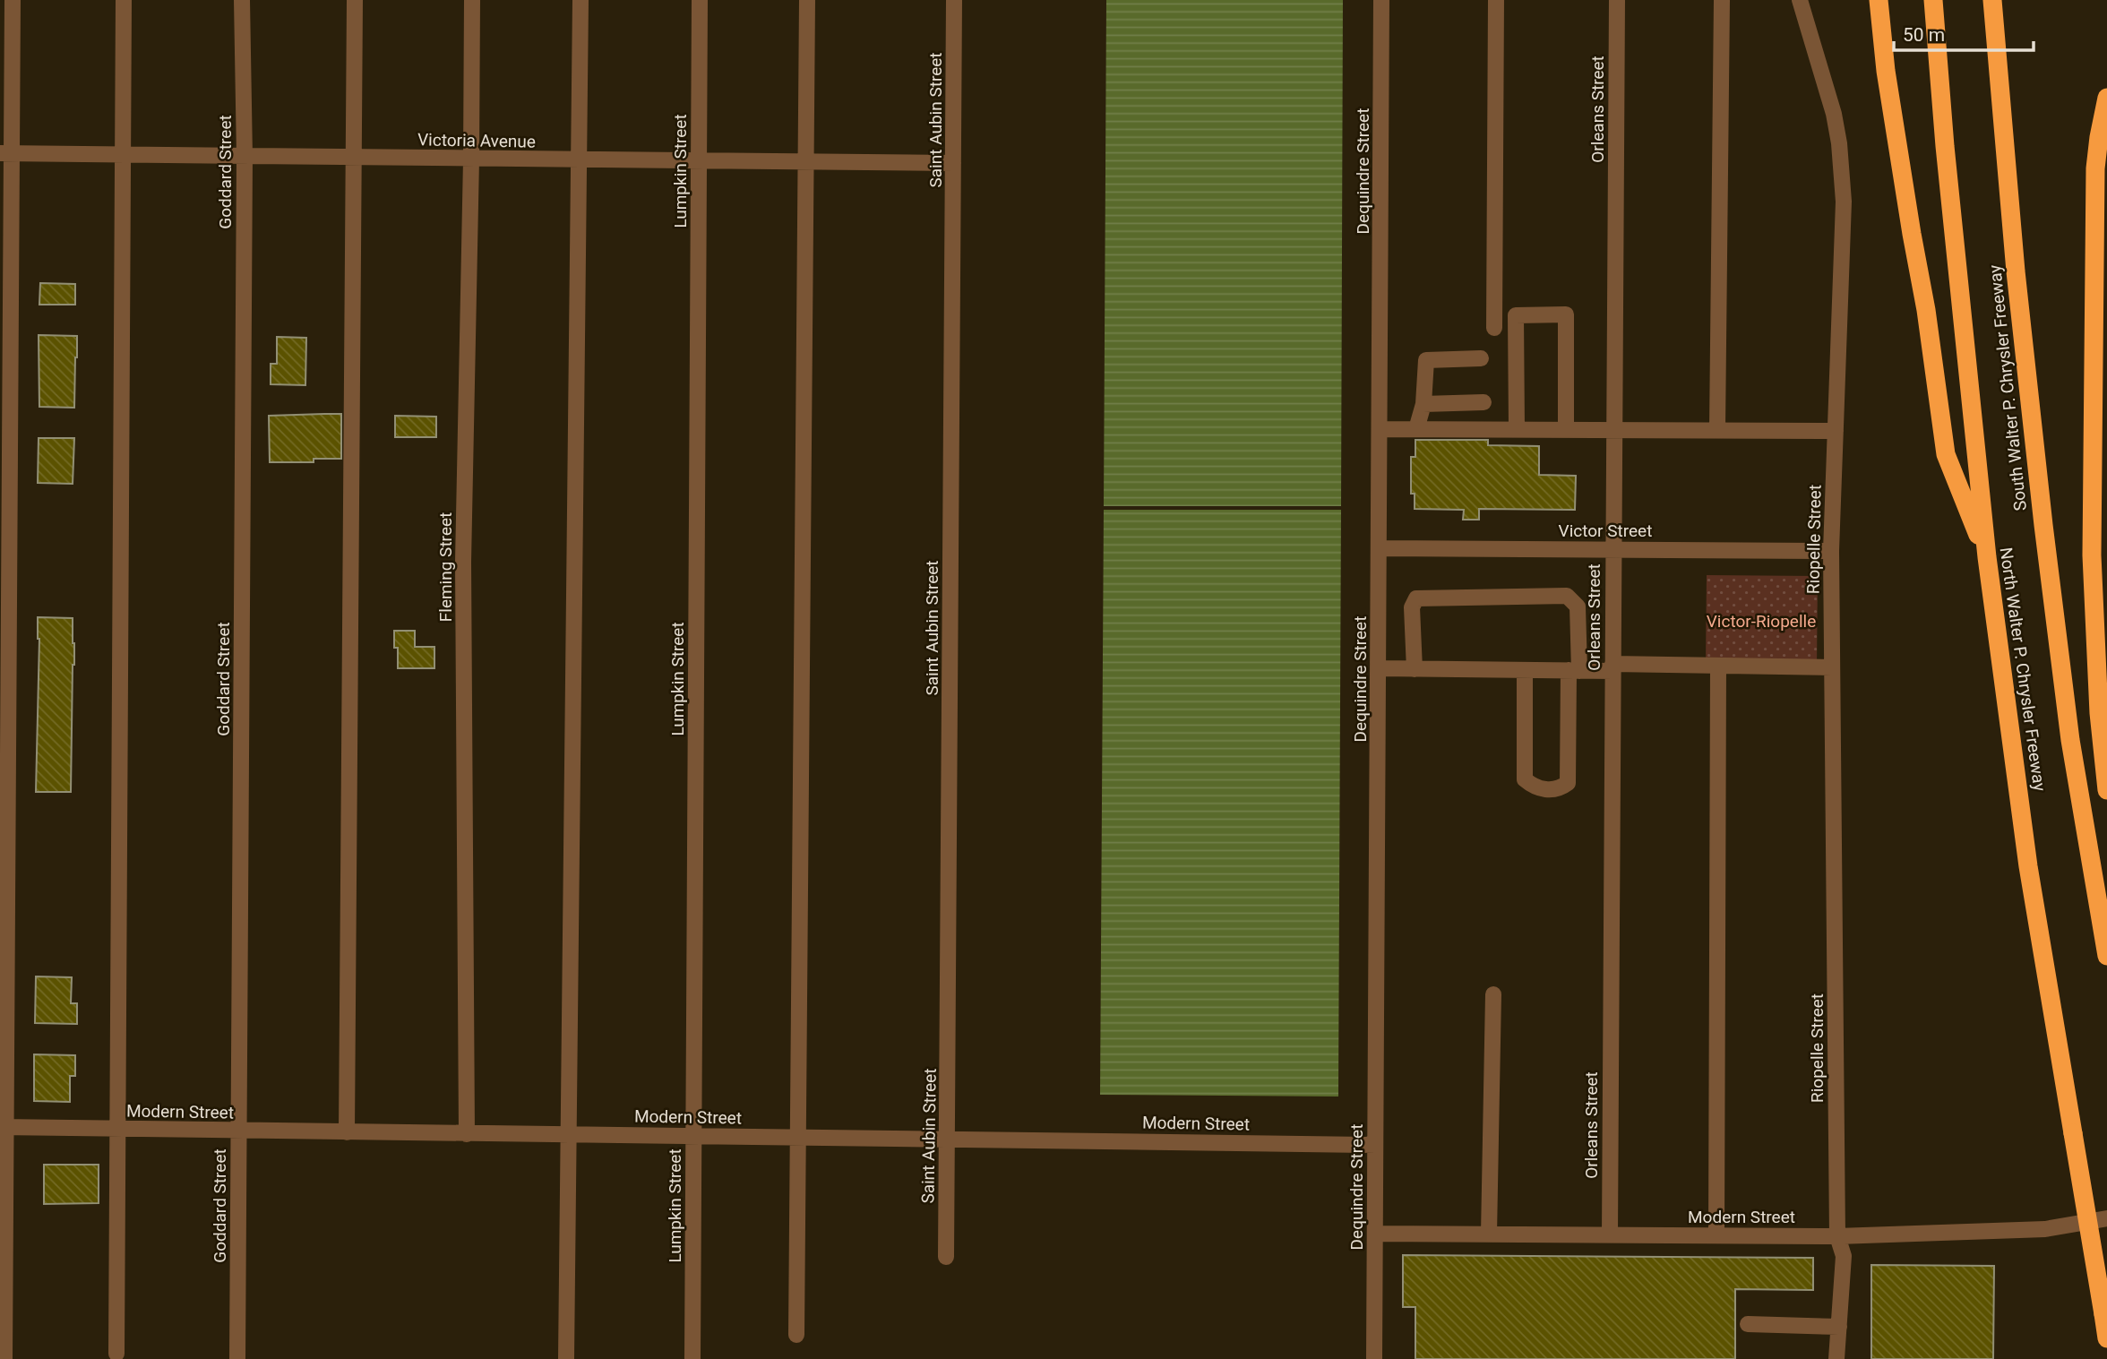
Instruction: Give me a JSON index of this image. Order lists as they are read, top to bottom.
{
  "streets": {
    "highway": ["South Walter P. Chrysler Freeway", "North Walter P. Chrysler Freeway"],
    "street": [
      "Orleans Street",
      "Saint Aubin Street",
      "Victoria Avenue",
      "Lumpkin Street",
      "Dequindre Street",
      "Goddard Street",
      "Victor Street",
      "Riopelle Street",
      "Fleming Street",
      "Modern Street"
    ]
  },
  "crossings": [
    ["Orleans Street", "Victor Street"],
    ["Orleans Street", "Modern Street"],
    ["Saint Aubin Street", "Victoria Avenue"],
    ["Saint Aubin Street", "Modern Street"],
    ["Victoria Avenue", "Lumpkin Street"],
    ["Victoria Avenue", "Goddard Street"],
    ["Victoria Avenue", "Fleming Street"],
    ["Lumpkin Street", "Modern Street"],
    ["Dequindre Street", "Victor Street"],
    ["Dequindre Street", "Modern Street"],
    ["Goddard Street", "Modern Street"],
    ["Victor Street", "Riopelle Street"],
    ["Riopelle Street", "Modern Street"],
    ["Fleming Street", "Modern Street"]
  ],
  "parks": ["Victor-Riopelle"],
  "scale_bar": "50 m"
}
